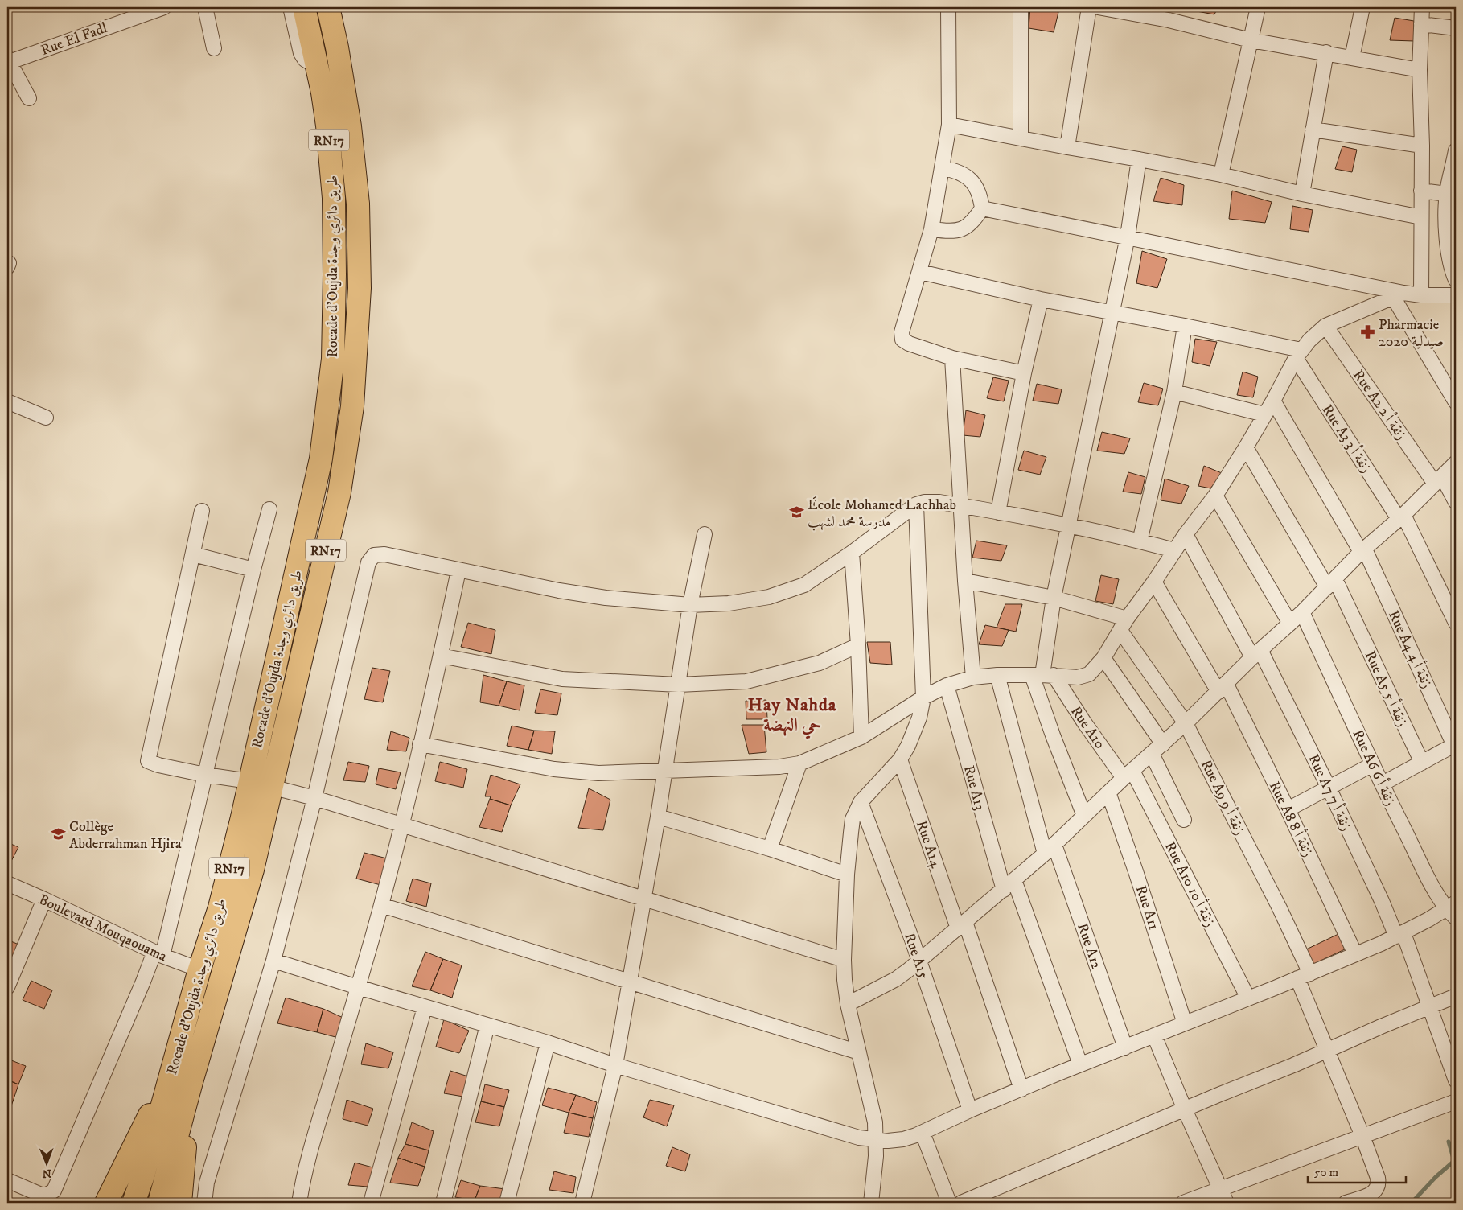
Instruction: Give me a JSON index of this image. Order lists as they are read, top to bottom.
{
  "streets": {
    "highway": ["RN17", "Rocade d'Oujda طريق دائري وجدة"],
    "street": [
      "Rue El Fadl",
      "Rue A2 زنقة أ 2",
      "Rue A3 زنقة أ 3",
      "Rue A4 زنقة أ 4",
      "Rue A5 زنقة أ 5",
      "Rue A10",
      "Rue A6 زنقة أ 6",
      "Rue A13",
      "Rue A7 زنقة أ 7",
      "Rue A9 زنقة أ 9",
      "Rue A8 زنقة أ 8",
      "Rue A14",
      "Rue A10 زنقة أ 10",
      "Rue A11",
      "Boulevard Mouqaouama",
      "Rue A12",
      "Rue A15"
    ]
  },
  "crossings": [
    ["Rocade d'Oujda طريق دائري وجدة", "Boulevard Mouqaouama"],
    ["Rue A10", "Rue A10 زنقة أ 10"]
  ],
  "districts": ["Hay Nahda حي النهضة"],
  "places": {
    "pharmacy": ["Pharmacie 2020 صيدلية"],
    "school or university": ["École Mohamed Lachhab مدرسة محمد لشهب", "Collège Abderrahman Hjira"]
  },
  "scale_bar": "50 m",
  "north": "bottom"
}
